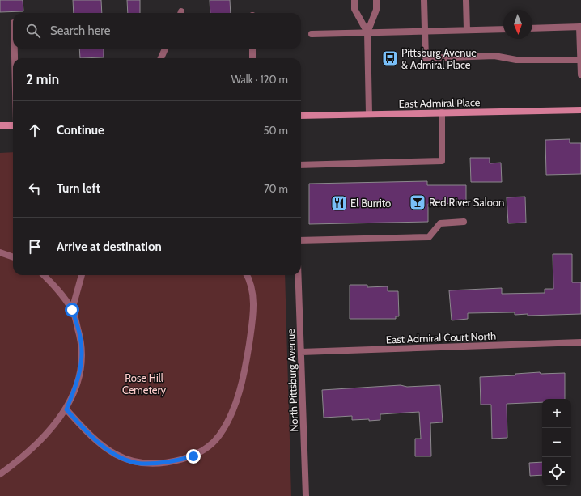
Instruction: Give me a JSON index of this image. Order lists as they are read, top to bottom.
{
  "streets": {
    "main road": ["East Admiral Place"],
    "street": ["East Admiral Court North", "North Pittsburg Avenue"]
  },
  "crossings": [
    ["East Admiral Court North", "North Pittsburg Avenue"]
  ],
  "parks": ["Rose Hill Cemetery"],
  "places": {
    "bus stop": ["Pittsburg Avenue & Admiral Place"],
    "bar": ["Red River Saloon"],
    "restaurant": ["El Burrito"]
  },
  "north": "bottom",
  "page": {
    "search": "Search here",
    "heading": ["2 min", "Walk · 120 m"],
    "list": [
      ["Continue", "50 m"],
      ["Turn left", "70 m"],
      "Arrive at destination"
    ],
    "map_buttons": ["+", "−"]
  }
}
